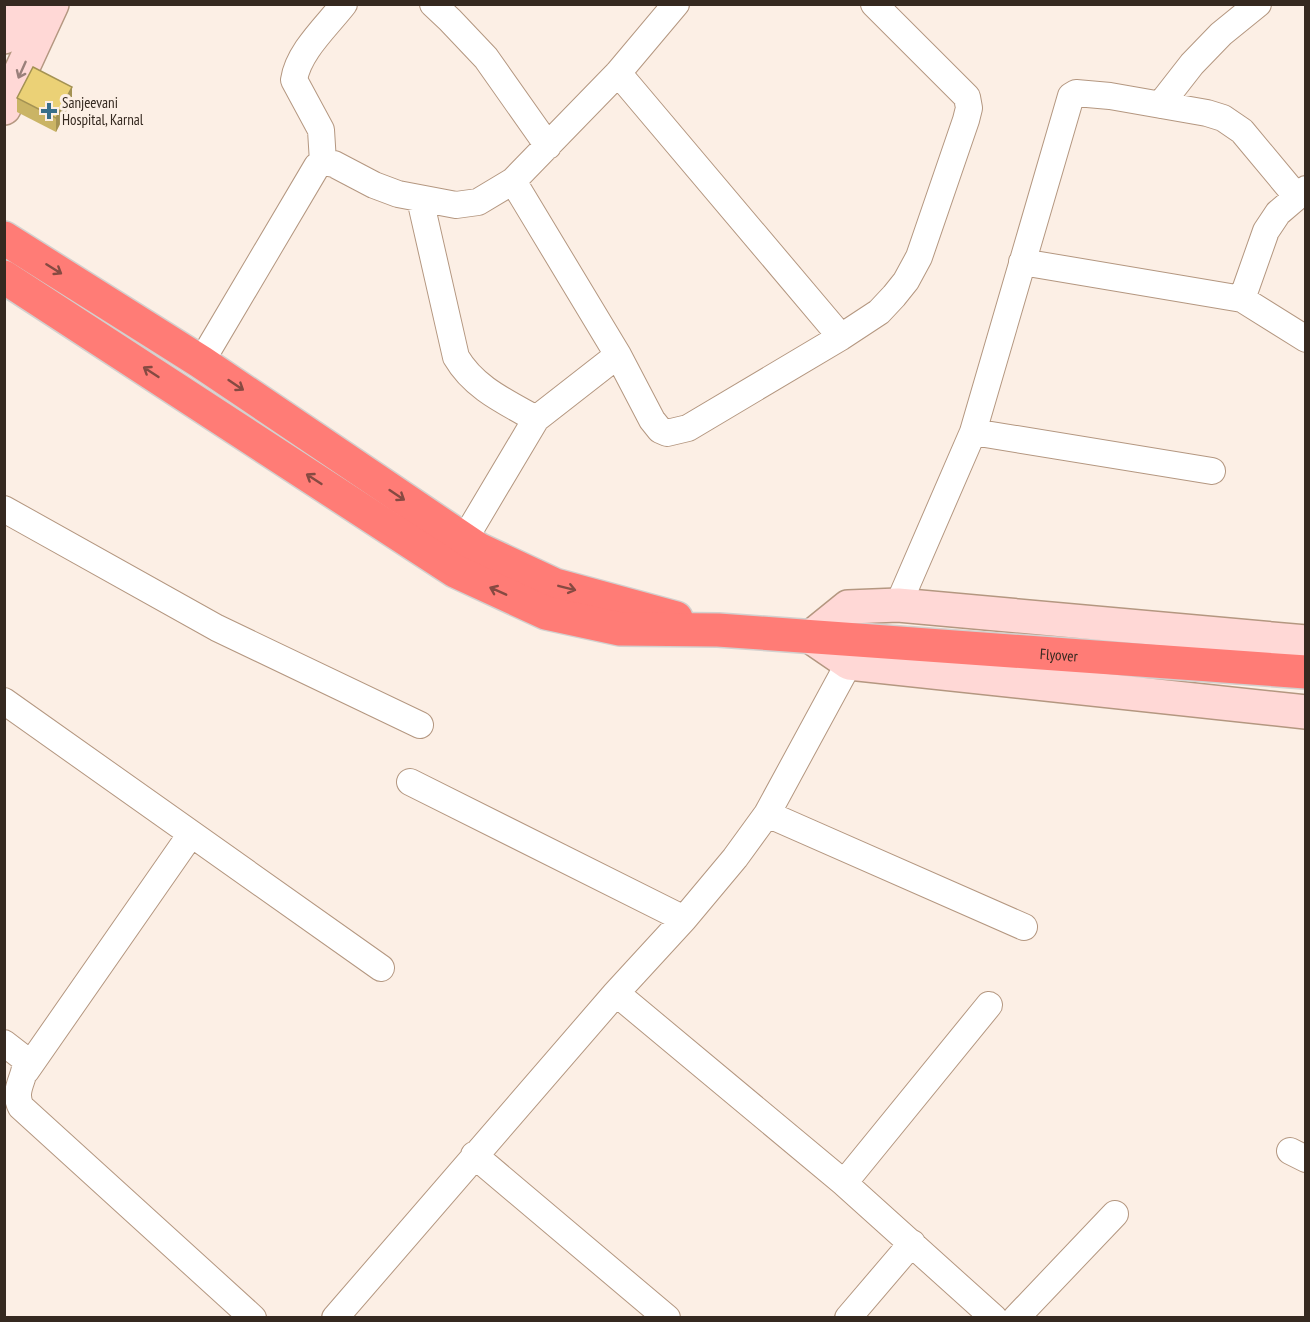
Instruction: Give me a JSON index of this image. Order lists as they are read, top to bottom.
{
  "streets": {
    "highway": ["Flyover"]
  },
  "places": {
    "health": ["Sanjeevani Hospital, Karnal"]
  }
}
